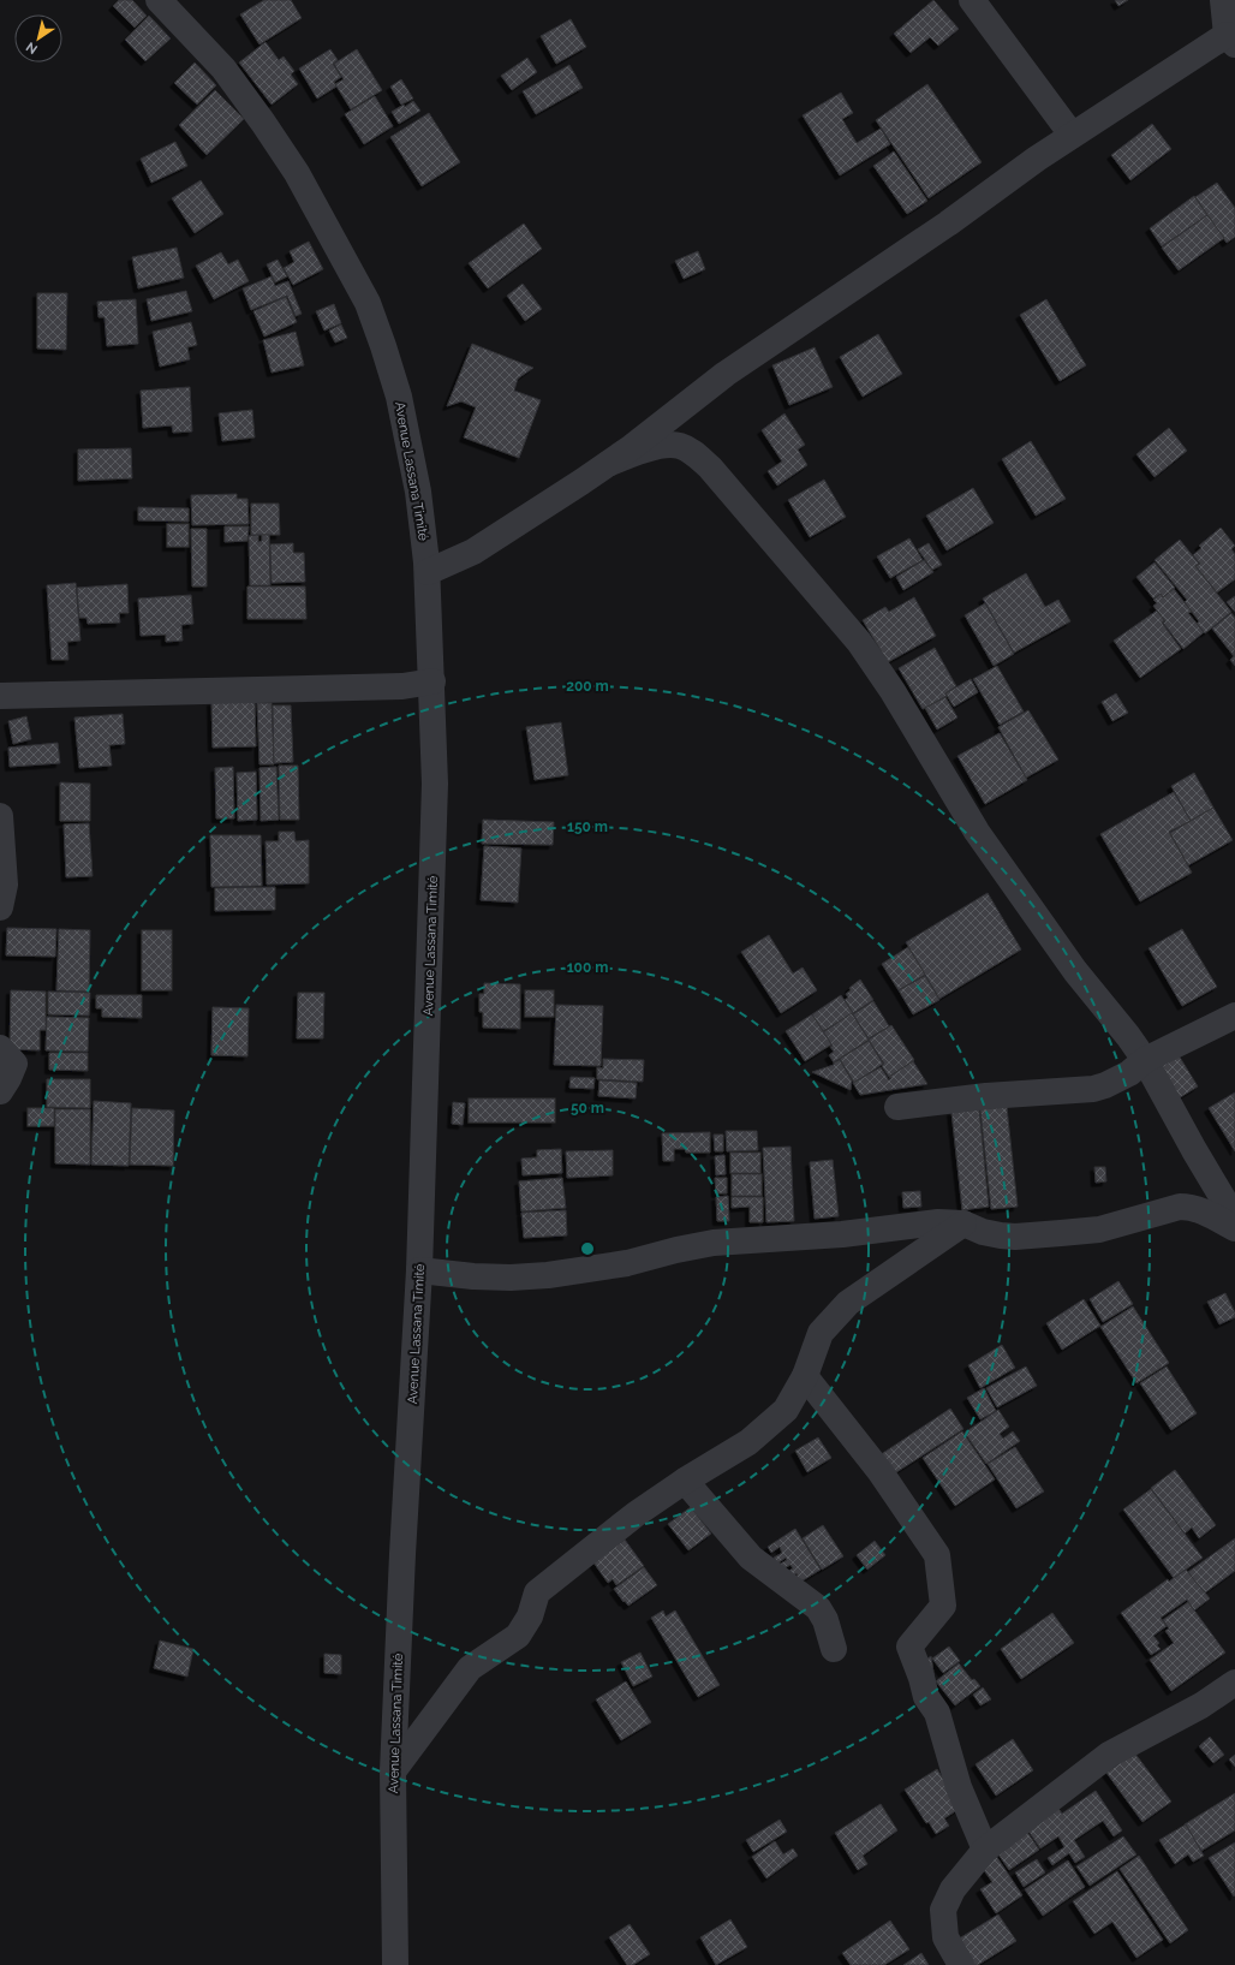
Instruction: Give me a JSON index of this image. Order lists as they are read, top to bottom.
{
  "streets": {
    "street": ["Avenue Lassana Timité"]
  },
  "north": "bottom left",
  "rings": [
    "200 m",
    "150 m",
    "100 m",
    "50 m"
  ]
}
